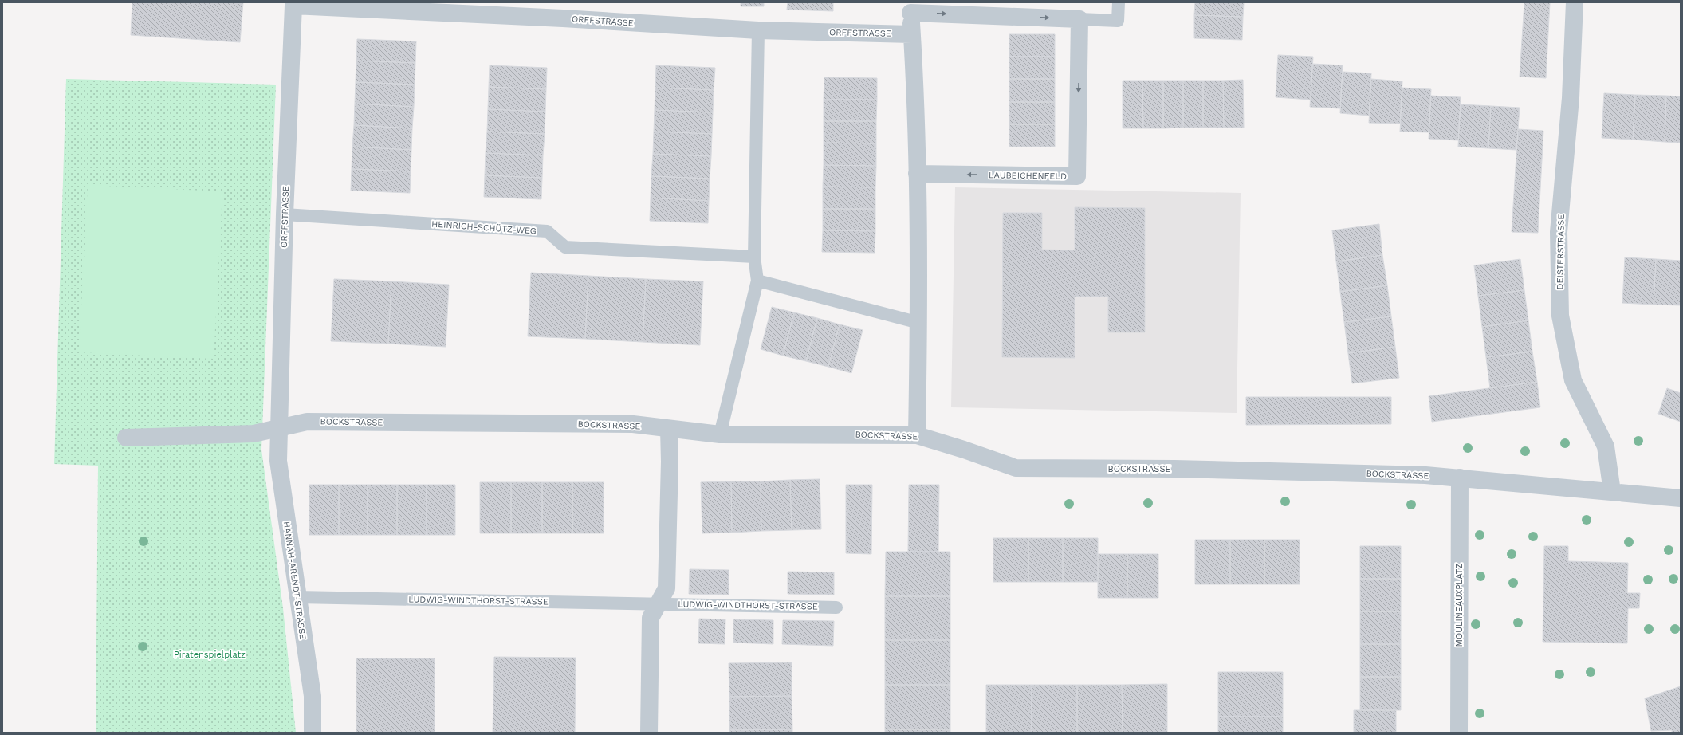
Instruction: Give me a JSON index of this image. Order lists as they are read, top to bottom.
{
  "streets": {
    "street": [
      "ORFFSTRASSE",
      "LAUBEICHENFELD",
      "DEISTERSTRASSE",
      "BOCKSTRASSE",
      "HANNAH-ARENDT-STRASSE",
      "MOULINEAUXPLATZ"
    ],
    "lane": ["HEINRICH-SCHÜTZ-WEG", "LUDWIG-WINDTHORST-STRASSE"]
  },
  "crossings": [
    ["ORFFSTRASSE", "HEINRICH-SCHÜTZ-WEG"],
    ["ORFFSTRASSE", "BOCKSTRASSE"],
    ["ORFFSTRASSE", "HANNAH-ARENDT-STRASSE"],
    ["DEISTERSTRASSE", "BOCKSTRASSE"],
    ["BOCKSTRASSE", "HANNAH-ARENDT-STRASSE"],
    ["BOCKSTRASSE", "MOULINEAUXPLATZ"],
    ["HANNAH-ARENDT-STRASSE", "LUDWIG-WINDTHORST-STRASSE"]
  ],
  "parks": ["Piratenspielplatz"]
}
